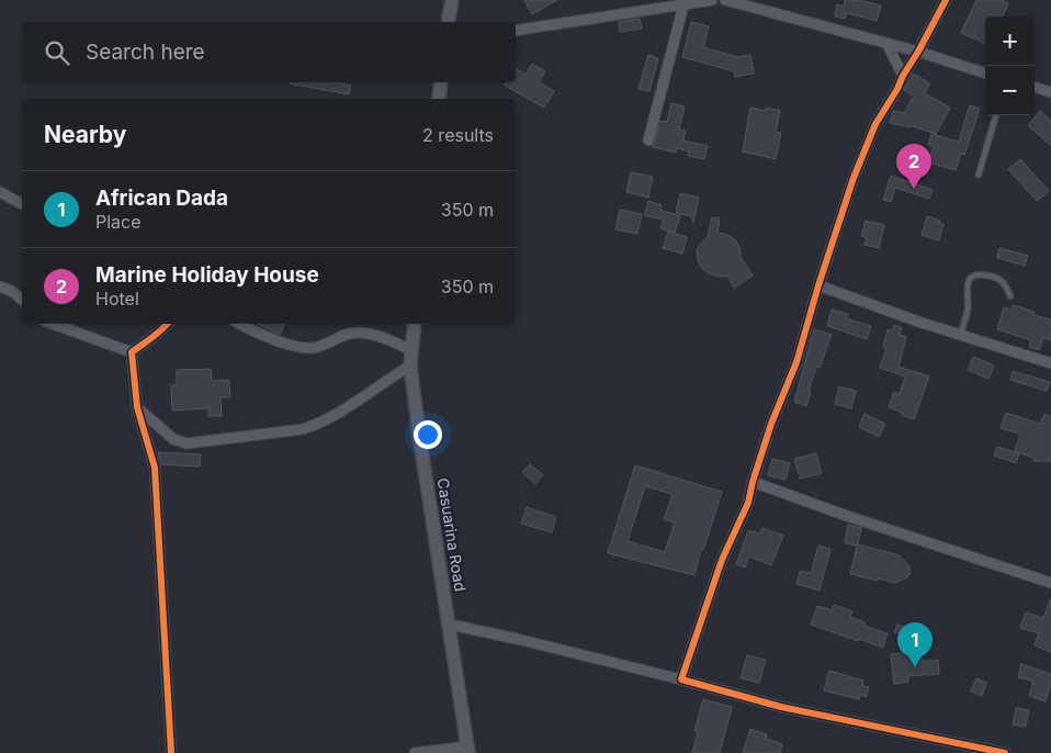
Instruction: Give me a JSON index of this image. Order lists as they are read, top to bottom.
{
  "streets": {
    "street": ["Casuarina Road"]
  },
  "page": {
    "map_buttons": ["+", "−"],
    "search": "Search here",
    "heading": ["Nearby", "2 results"],
    "pins": ["2", "1"],
    "list": [
      {
        "mark": "1",
        "name": "African Dada",
        "note": "Place",
        "value": "350 m"
      },
      {
        "mark": "2",
        "name": "Marine Holiday House",
        "note": "Hotel",
        "value": "350 m"
      }
    ]
  }
}
